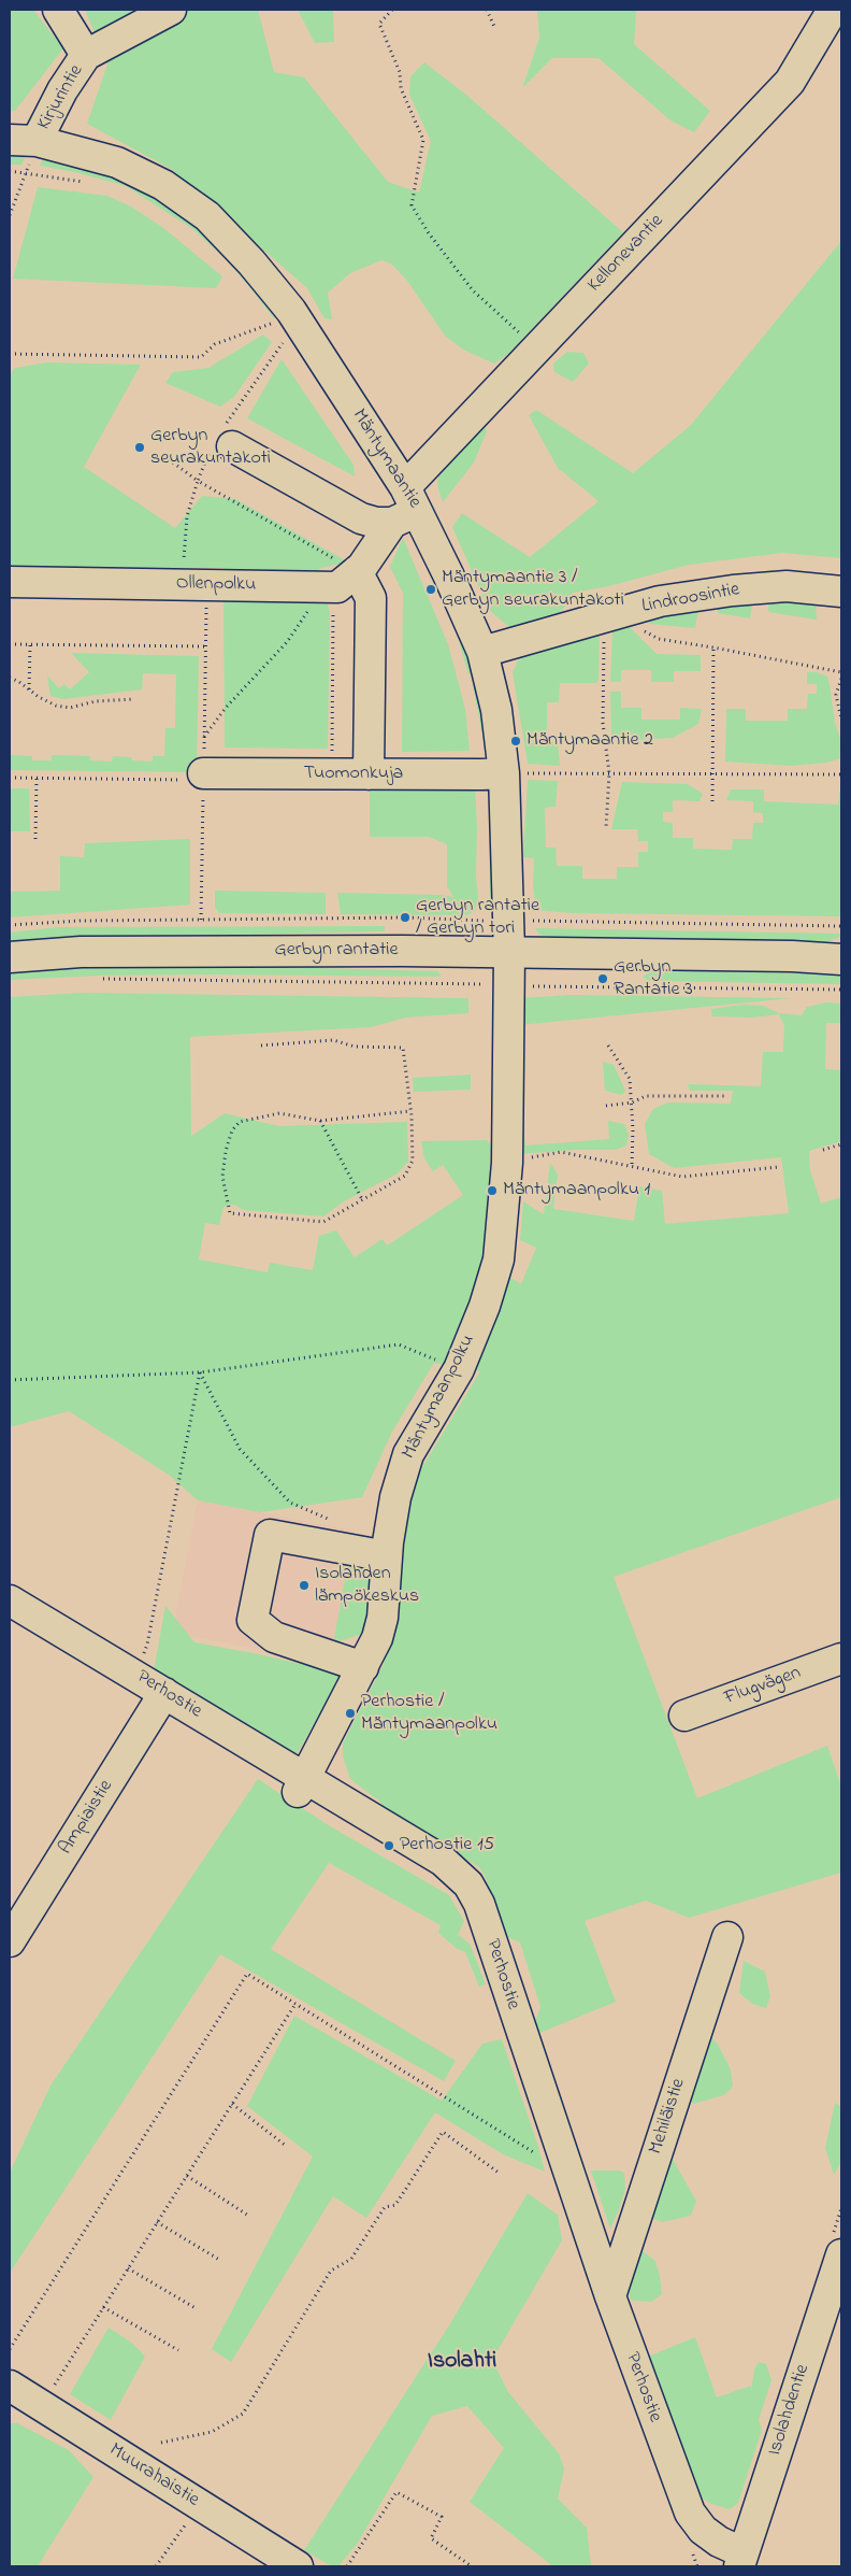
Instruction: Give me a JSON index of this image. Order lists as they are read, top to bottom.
{
  "streets": {
    "street": [
      "Kirjurintie",
      "Kellonevantie",
      "Mäntymaantie",
      "Ollenpolku",
      "Lindroosintie",
      "Tuomonkuja",
      "Gerbyn rantatie",
      "Mäntymaanpolku",
      "Flugvägen",
      "Perhostie",
      "Ampiaistie",
      "Mehiläistie",
      "Isolahdentie",
      "Muurahaistie"
    ]
  },
  "crossings": [
    ["Kirjurintie", "Mäntymaantie"],
    ["Kellonevantie", "Mäntymaantie"],
    ["Mäntymaantie", "Lindroosintie"],
    ["Mäntymaantie", "Tuomonkuja"],
    ["Mäntymaantie", "Gerbyn rantatie"],
    ["Mäntymaantie", "Mäntymaanpolku"],
    ["Gerbyn rantatie", "Mäntymaanpolku"],
    ["Mäntymaanpolku", "Perhostie"],
    ["Perhostie", "Ampiaistie"],
    ["Perhostie", "Mehiläistie"],
    ["Perhostie", "Isolahdentie"]
  ],
  "districts": ["Isolahti"],
  "places": [
    "Gerbyn seurakuntakoti",
    "Mäntymaantie 3 / Gerbyn seurakuntakoti",
    "Mäntymaantie 2",
    "Gerbyn rantatie / Gerbyn tori",
    "Gerbyn Rantatie 3",
    "Mäntymaanpolku 1",
    "Isolahden lämpökeskus",
    "Perhostie / Mäntymaanpolku",
    "Perhostie 15"
  ]
}
